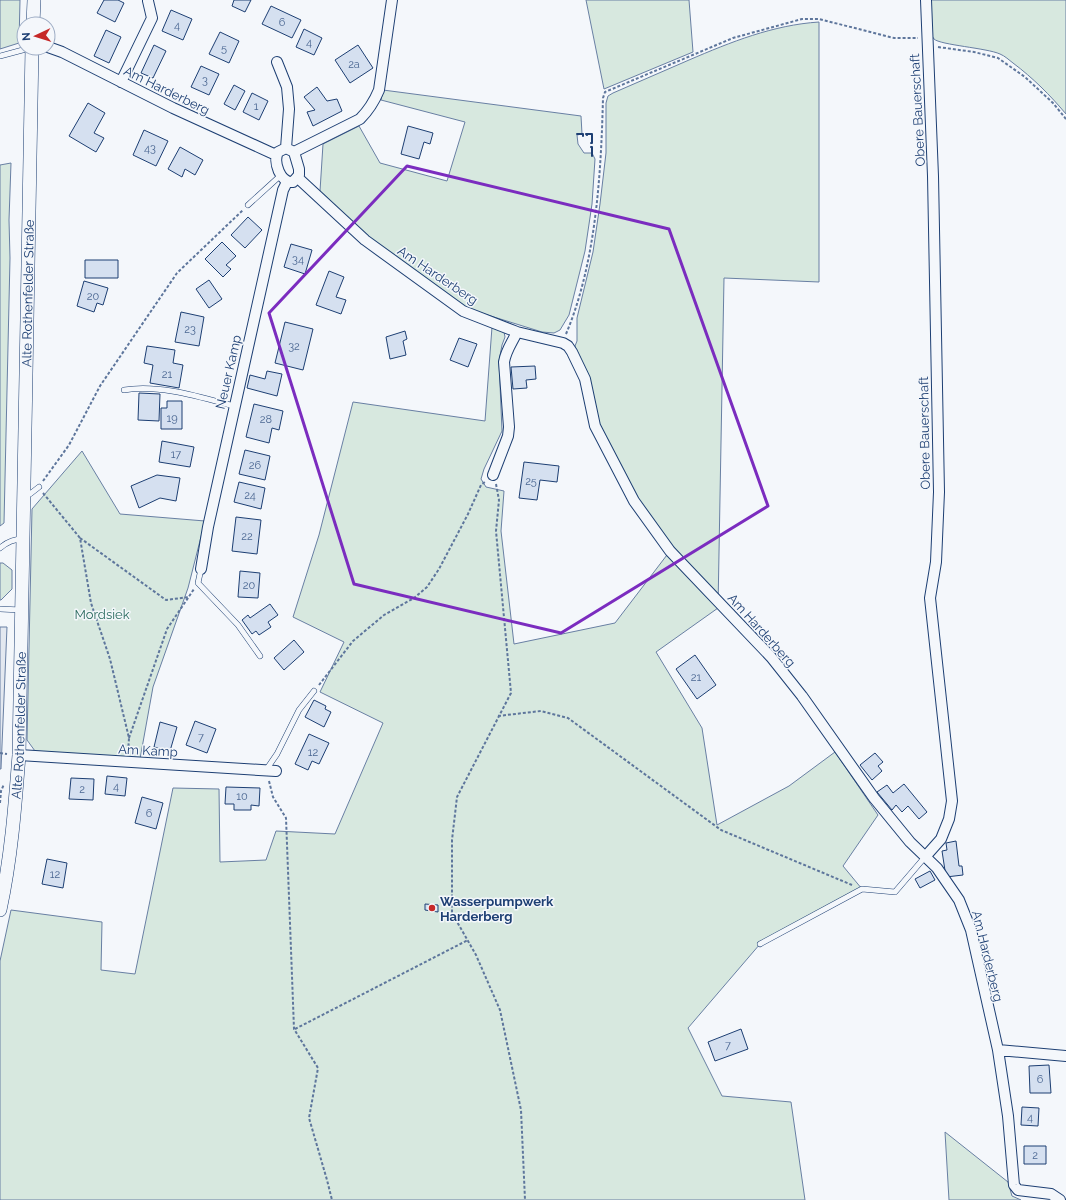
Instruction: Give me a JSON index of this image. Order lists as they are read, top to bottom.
{
  "streets": {
    "street": [
      "Am Harderberg",
      "Obere Bauerschaft",
      "Alte Rothenfelder Straße",
      "Neuer Kamp",
      "Am Kamp"
    ]
  },
  "crossings": [
    ["Am Harderberg", "Obere Bauerschaft"],
    ["Alte Rothenfelder Straße", "Am Kamp"]
  ],
  "parks": ["Mordsiek"],
  "places": ["Wasserpumpwerk Harderberg"],
  "house_numbers": [
    "6",
    "4",
    "4",
    "5",
    "2a",
    "3",
    "1",
    "43",
    "34",
    "20",
    "23",
    "32",
    "21",
    "19",
    "28",
    "17",
    "26",
    "25",
    "24",
    "22",
    "20",
    "21",
    "7",
    "12",
    "4",
    "2",
    "10",
    "6",
    "12",
    "7",
    "6",
    "4",
    "2"
  ],
  "north": "left"
}
